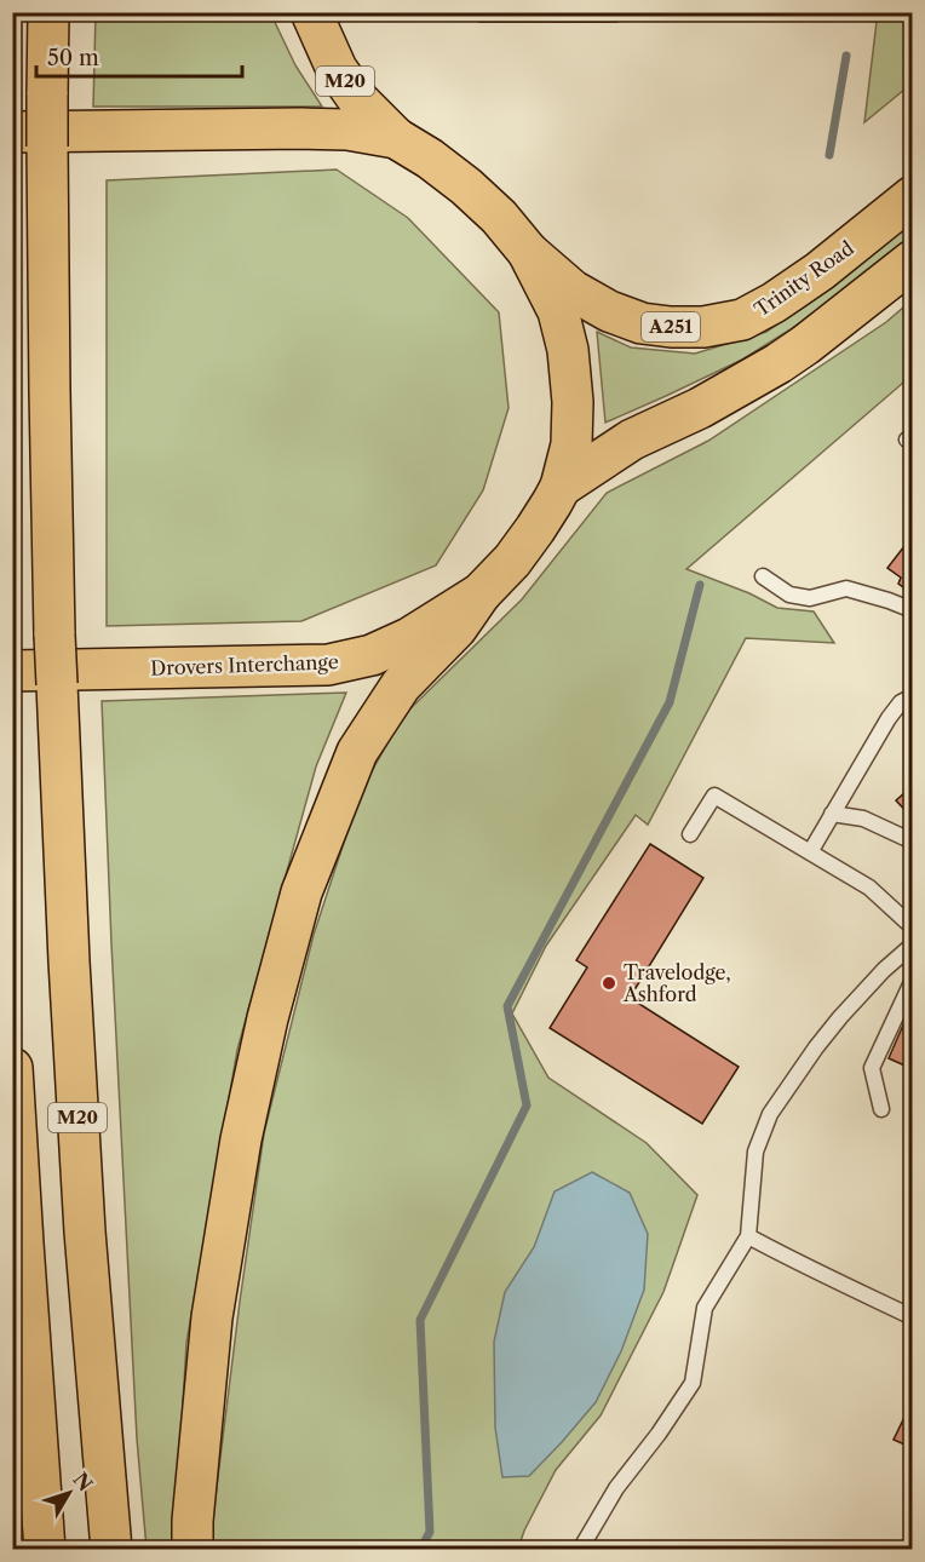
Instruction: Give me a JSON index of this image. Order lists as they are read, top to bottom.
{
  "streets": {
    "main road": [
      "M20",
      "Trinity Road",
      "A251",
      "Drovers Interchange"
    ]
  },
  "crossings": [
    ["M20", "Drovers Interchange"],
    ["Trinity Road", "Drovers Interchange"]
  ],
  "places": ["Travelodge, Ashford"],
  "scale_bar": "50 m",
  "north": "top right"
}
